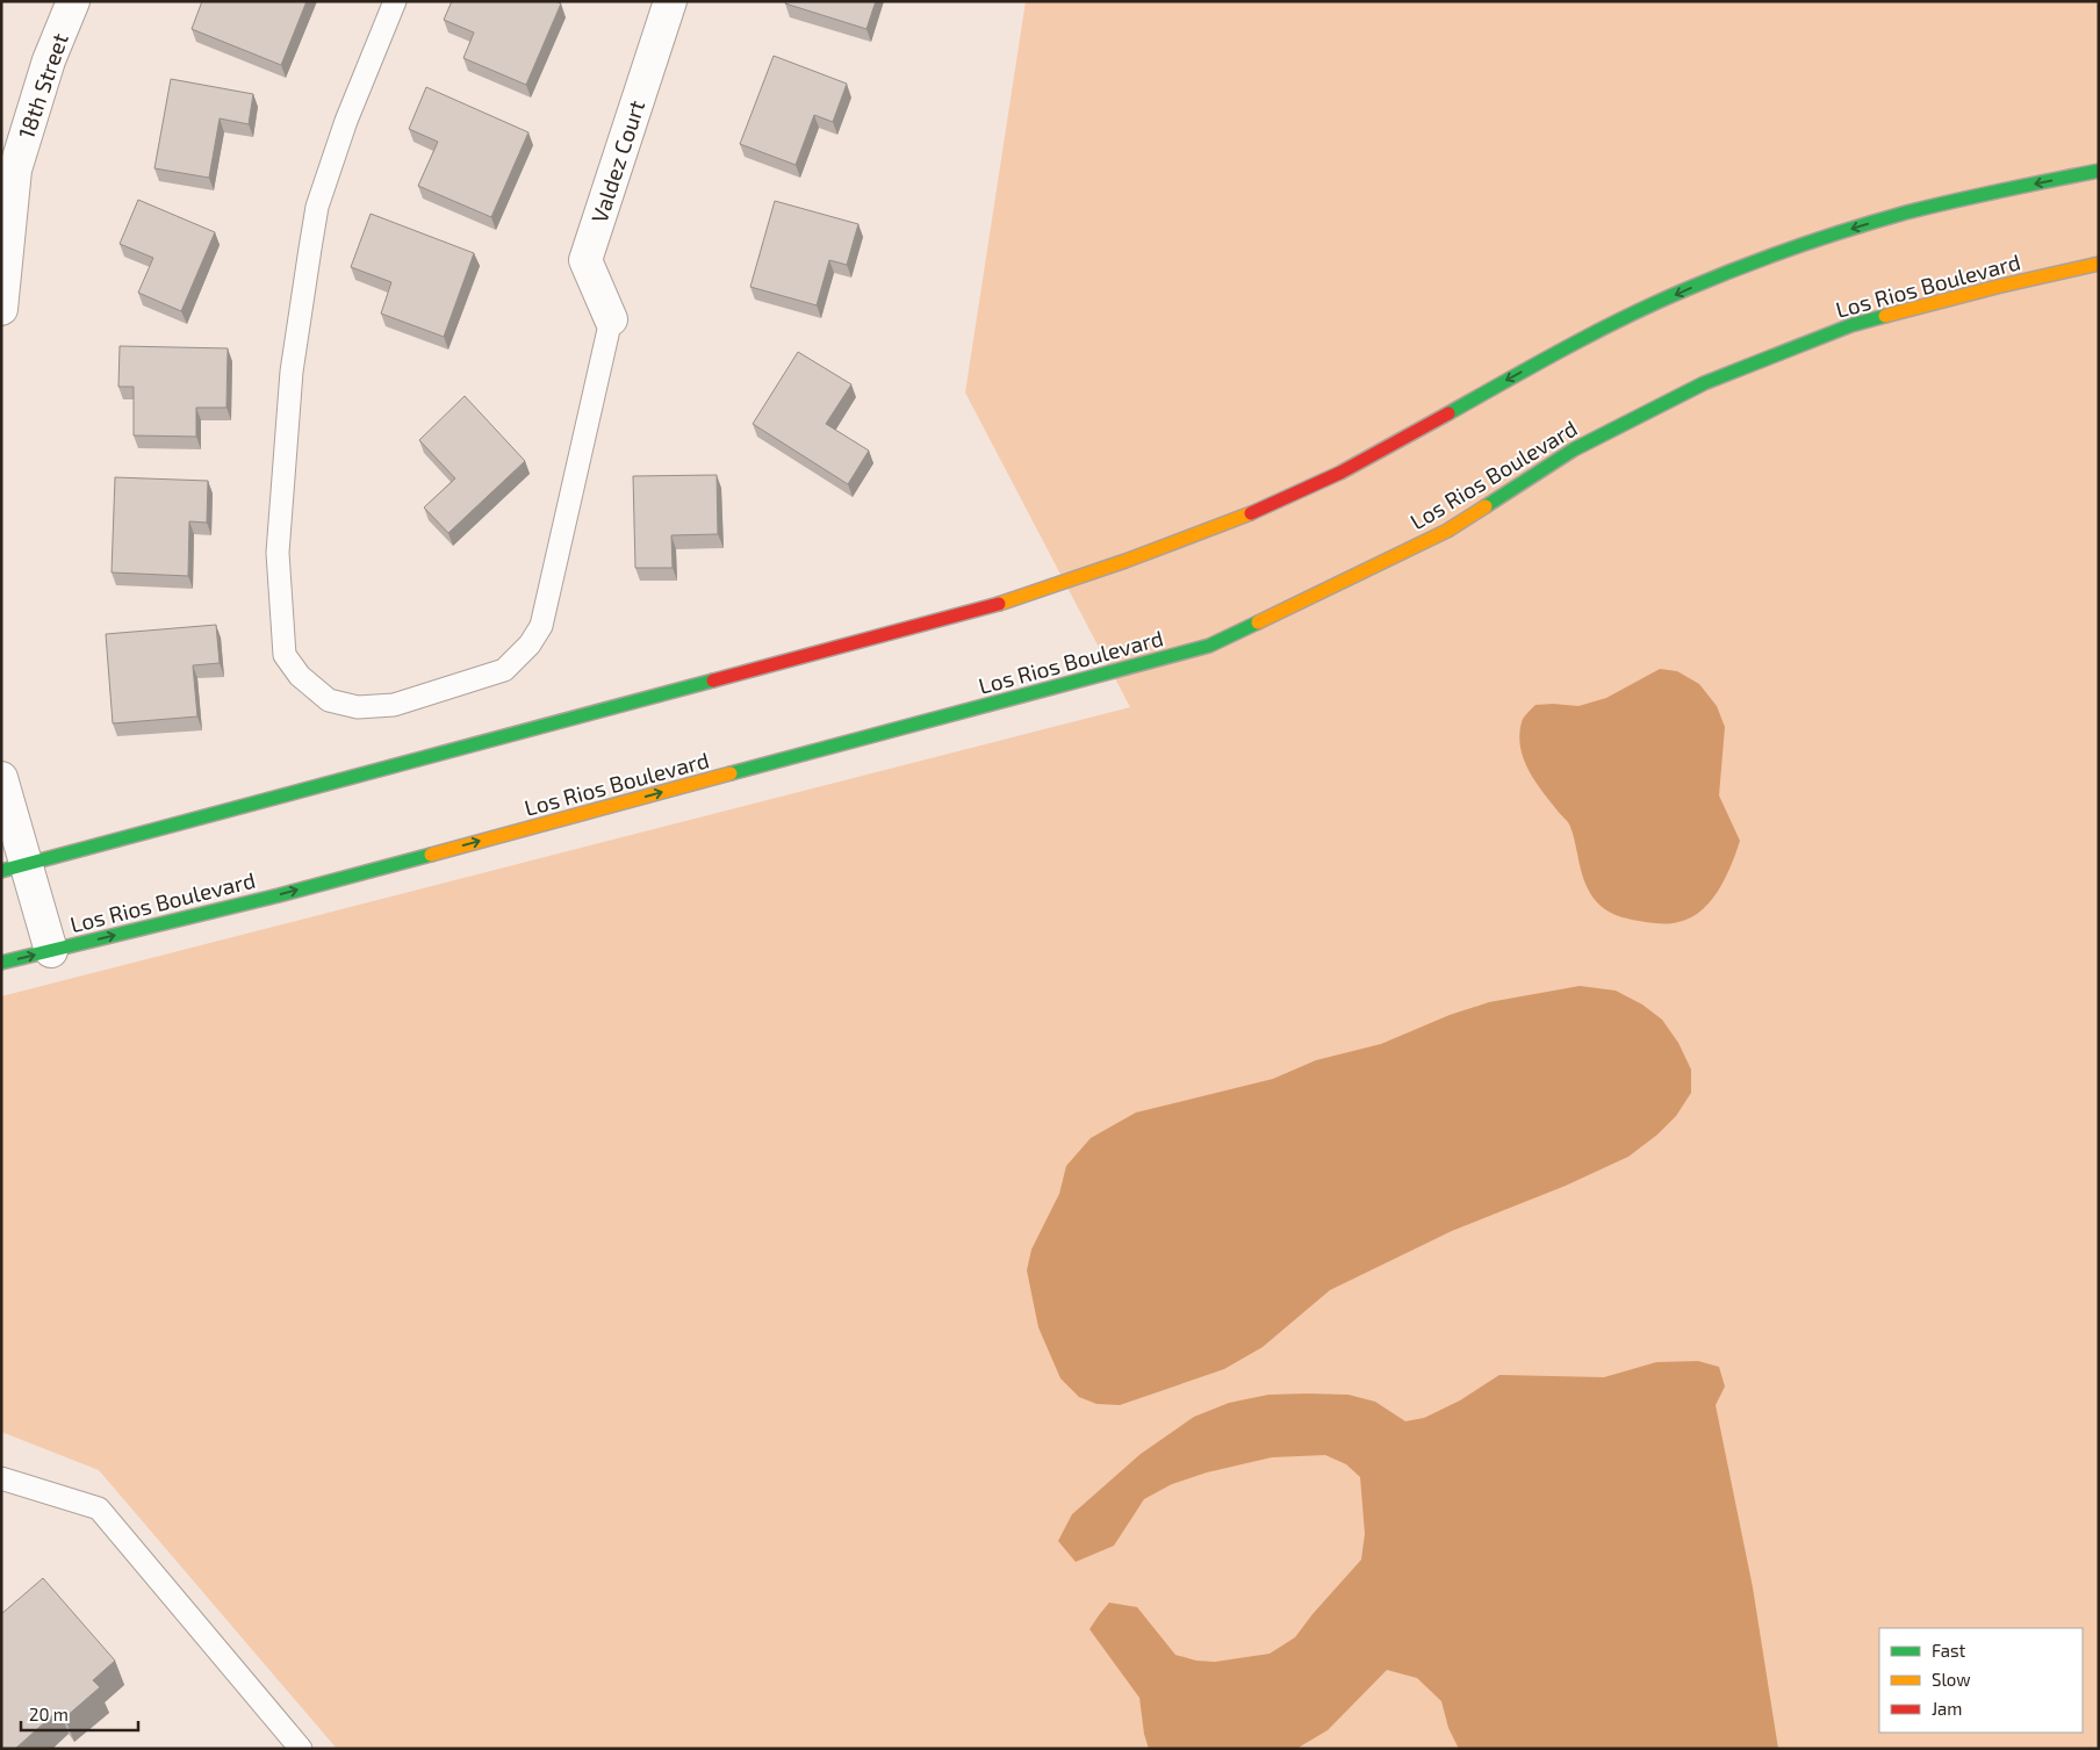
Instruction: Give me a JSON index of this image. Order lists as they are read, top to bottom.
{
  "streets": {
    "main road": ["Los Rios Boulevard"],
    "street": ["18th Street", "Valdez Court"]
  },
  "legend": ["Fast", "Slow", "Jam"],
  "scale_bar": "20 m"
}
